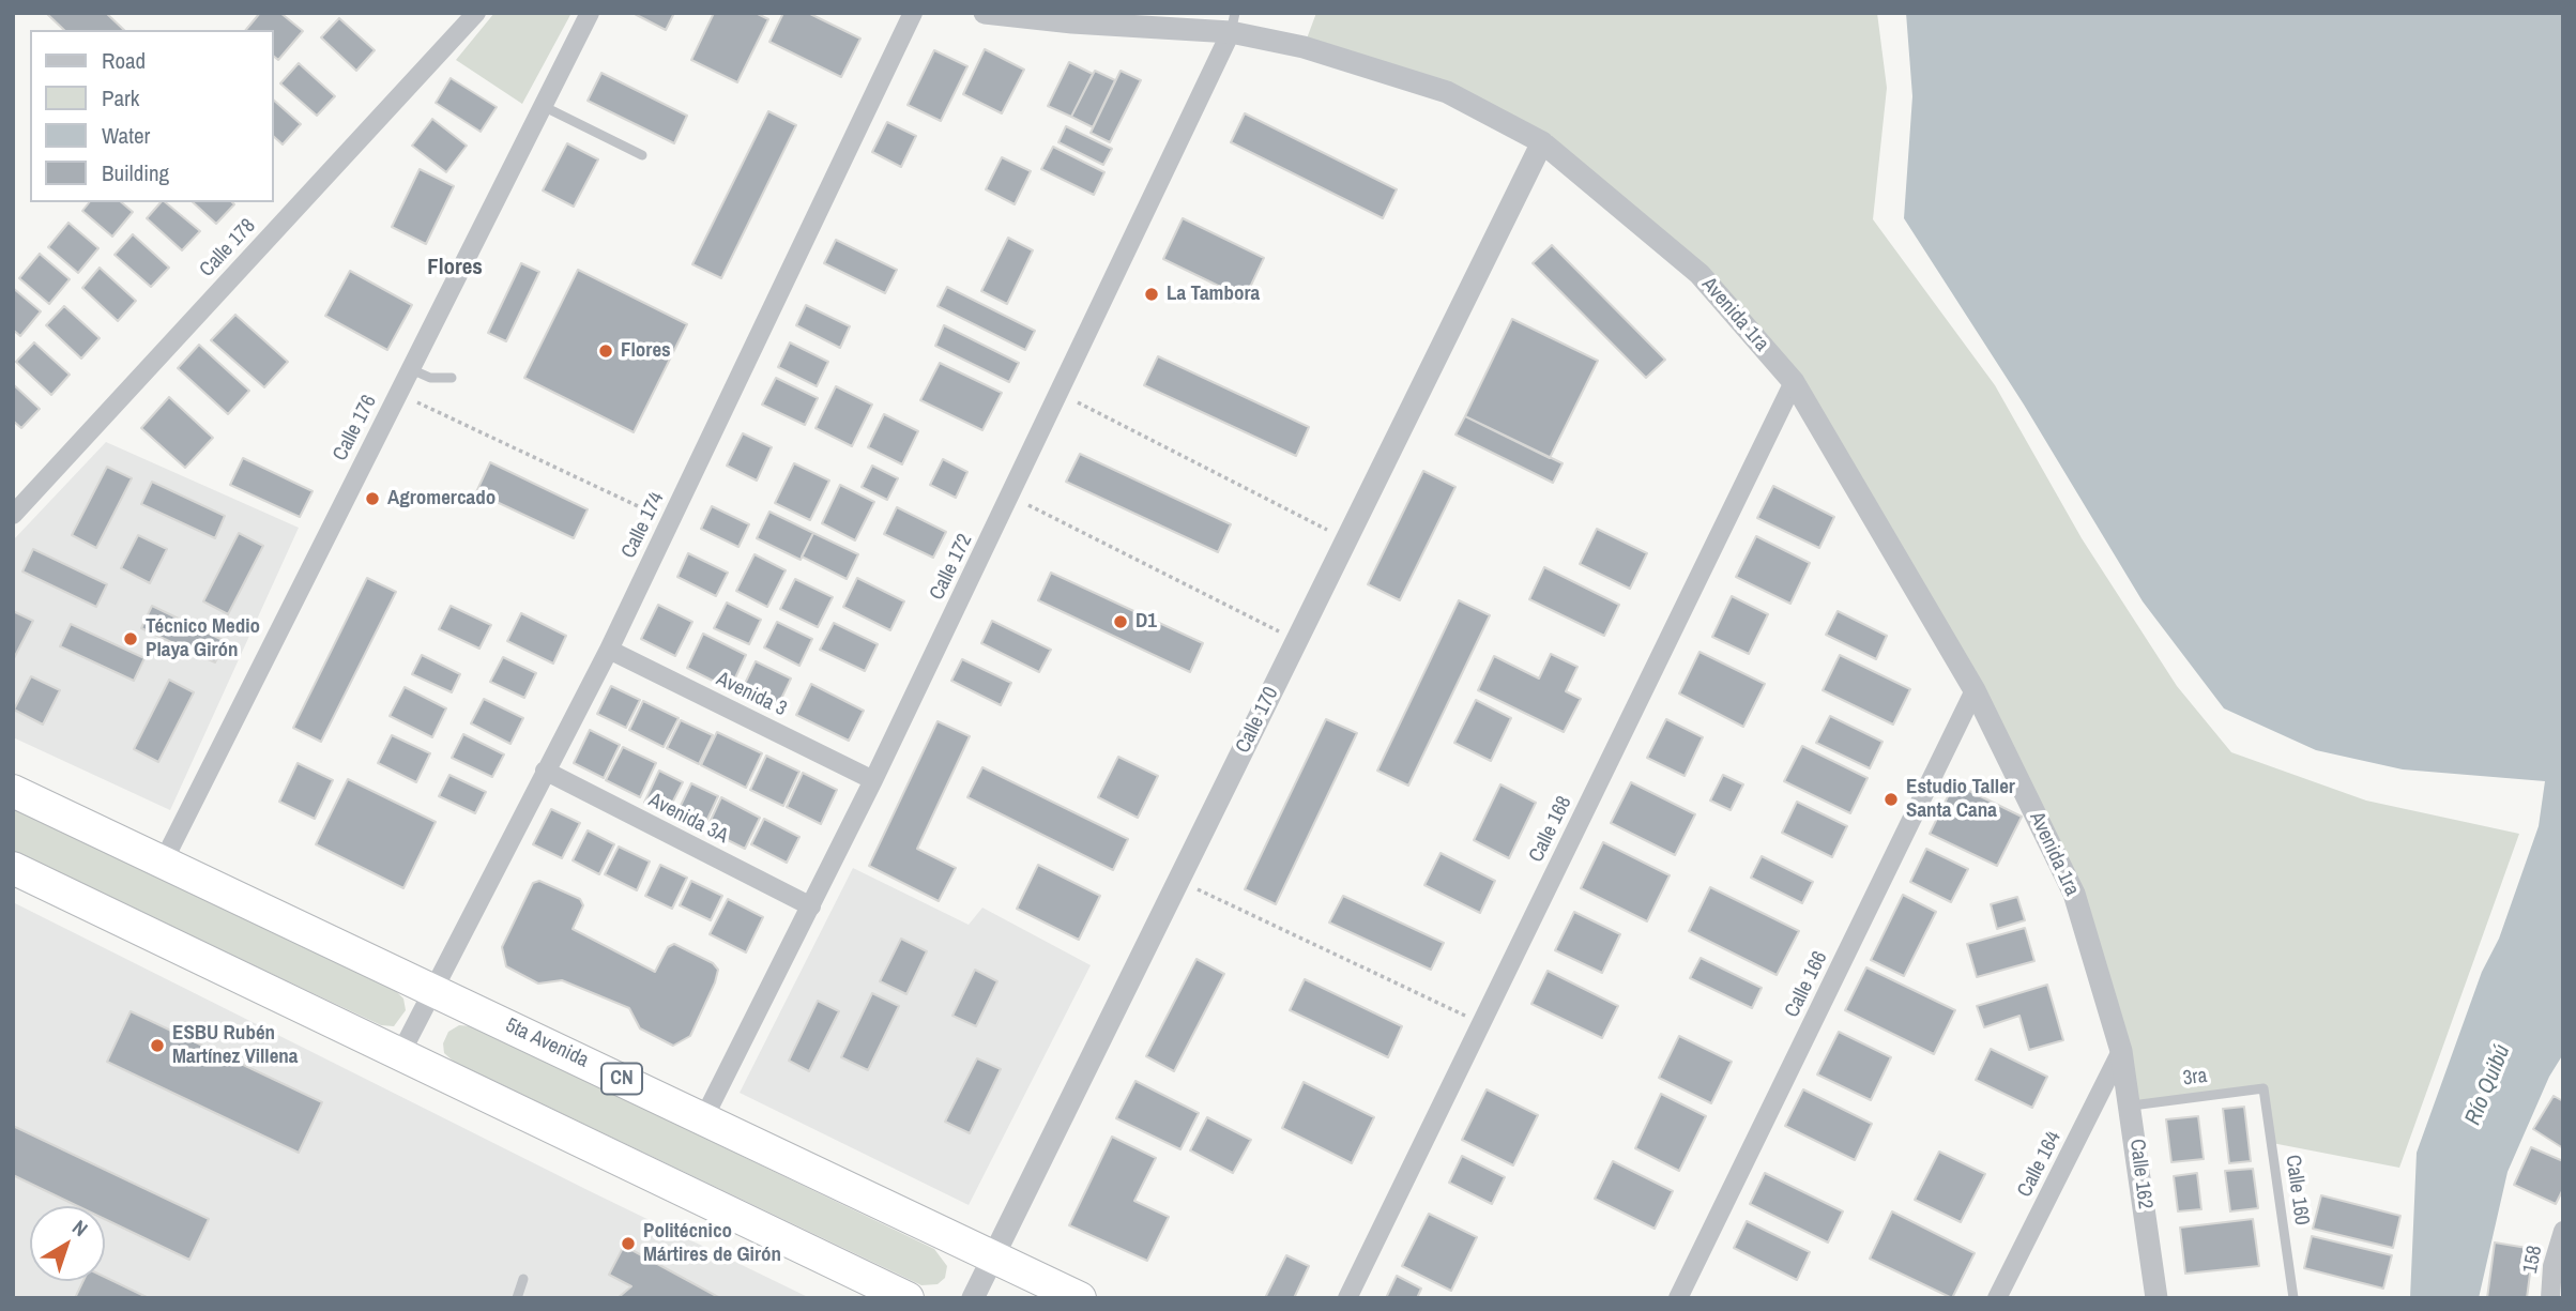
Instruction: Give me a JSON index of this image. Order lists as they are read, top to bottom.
{
  "streets": {
    "highway": ["5ta Avenida", "CN"],
    "street": [
      "Calle 178",
      "Avenida 1ra",
      "Calle 176",
      "Calle 174",
      "Calle 172",
      "Avenida 3",
      "Calle 170",
      "Avenida 3A",
      "Calle 168",
      "Calle 166",
      "Calle 164",
      "Calle 162",
      "158"
    ],
    "lane": ["3ra", "Calle 160"]
  },
  "crossings": [
    ["Avenida 1ra", "Calle 172"],
    ["Avenida 1ra", "Calle 170"],
    ["Avenida 1ra", "Calle 168"],
    ["Avenida 1ra", "Calle 166"],
    ["Avenida 1ra", "Calle 164"],
    ["Avenida 1ra", "Calle 162"],
    ["Calle 176", "5ta Avenida"],
    ["Calle 174", "Avenida 3"],
    ["Calle 174", "Avenida 3A"],
    ["Calle 174", "5ta Avenida"],
    ["Calle 172", "Avenida 3"],
    ["Calle 172", "Avenida 3A"],
    ["Calle 172", "5ta Avenida"],
    ["Calle 170", "5ta Avenida"],
    ["3ra", "Calle 162"],
    ["3ra", "Calle 160"],
    ["Calle 164", "Calle 162"]
  ],
  "districts": ["Flores"],
  "water": ["Río Quibú"],
  "places": [
    "La Tambora",
    "Flores",
    "Agromercado",
    "D1",
    "Técnico Medio Playa Girón",
    "Estudio Taller Santa Cana",
    "ESBU Rubén Martínez Villena",
    "Politécnico Mártires de Girón"
  ],
  "legend": [
    "Road",
    "Park",
    "Water",
    "Building"
  ],
  "north": "top right"
}
